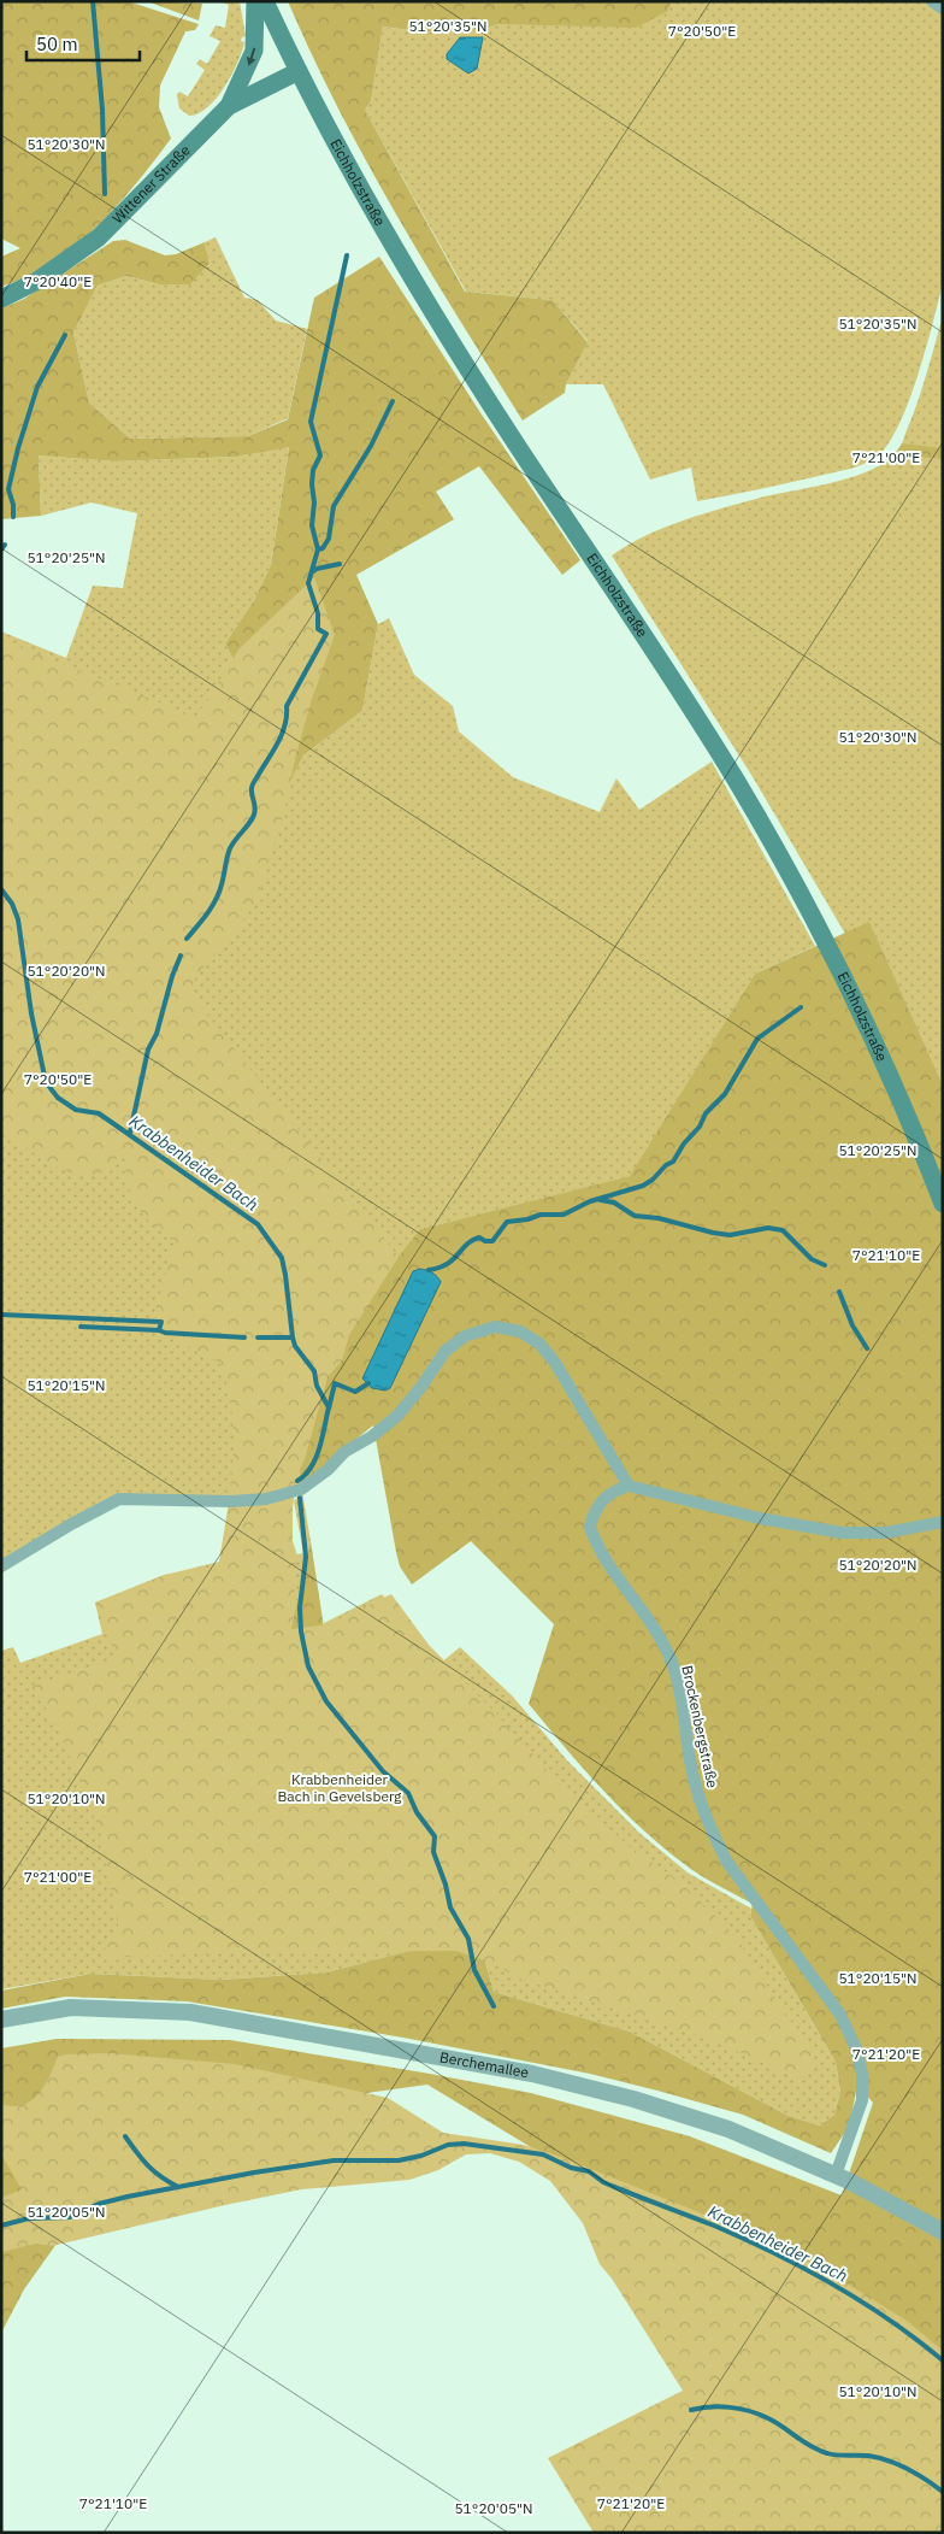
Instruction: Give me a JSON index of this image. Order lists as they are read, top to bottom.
{
  "streets": {
    "main road": ["Eichholzstraße", "Wittener Straße"],
    "street": ["Brockenbergstraße", "Berchemallee"]
  },
  "crossings": [
    ["Eichholzstraße", "Wittener Straße"],
    ["Brockenbergstraße", "Berchemallee"]
  ],
  "water": ["Krabbenheider Bach"],
  "parks": ["Krabbenheider Bach in Gevelsberg"],
  "scale_bar": "50 m",
  "coordinates": [
    "51°20'35\"N",
    "7°20'50\"E",
    "51°20'30\"N",
    "7°20'40\"E",
    "7°21'00\"E",
    "51°20'25\"N",
    "51°20'20\"N",
    "7°21'10\"E",
    "51°20'15\"N",
    "51°20'10\"N",
    "7°21'20\"E",
    "51°20'05\"N"
  ]
}
